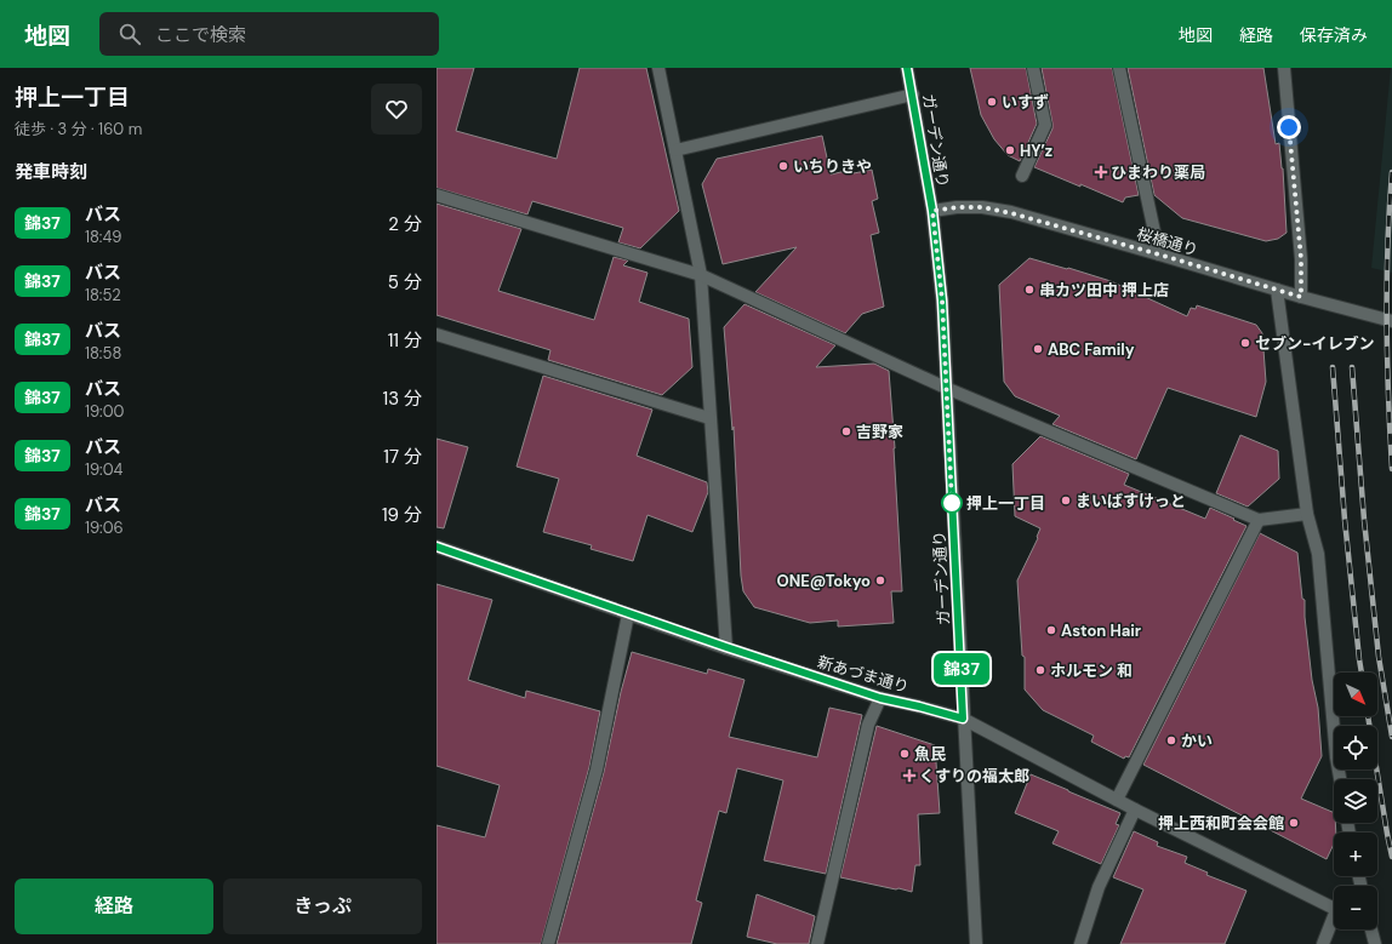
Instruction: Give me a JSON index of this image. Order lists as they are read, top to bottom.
{
  "streets": {
    "street": ["ガーデン通り", "桜橋通り", "新あづま通り"]
  },
  "crossings": [
    ["ガーデン通り", "桜橋通り"],
    ["ガーデン通り", "新あづま通り"]
  ],
  "places": {
    "other": [
      "いすず",
      "HY’z",
      "いちりきや",
      "串カツ田中 押上店",
      "セブン-イレブン",
      "ABC Family",
      "吉野家",
      "まいばすけっと",
      "押上一丁目",
      "ONE@Tokyo",
      "Aston Hair",
      "ホルモン 和",
      "かい",
      "魚民",
      "押上西和町会会館"
    ],
    "health": ["ひまわり薬局", "くすりの福太郎"]
  },
  "lines": ["bus line 錦37"],
  "north": "bottom right",
  "page": {
    "header": "地図",
    "search": "ここで検索",
    "nav": ["地図", "経路", "保存済み"],
    "heading": [
      ["押上一丁目", "徒歩 · 3 分 · 160 m"],
      "発車時刻"
    ],
    "on_map": "錦37",
    "list": [
      {
        "mark": "錦37",
        "name": "バス",
        "note": "18:49",
        "value": "2 分"
      },
      {
        "mark": "錦37",
        "name": "バス",
        "note": "18:52",
        "value": "5 分"
      },
      {
        "mark": "錦37",
        "name": "バス",
        "note": "18:58",
        "value": "11 分"
      },
      {
        "mark": "錦37",
        "name": "バス",
        "note": "19:00",
        "value": "13 分"
      },
      {
        "mark": "錦37",
        "name": "バス",
        "note": "19:04",
        "value": "17 分"
      },
      {
        "mark": "錦37",
        "name": "バス",
        "note": "19:06",
        "value": "19 分"
      }
    ],
    "map_buttons": ["+", "−"],
    "buttons": ["経路", "きっぷ"]
  }
}
